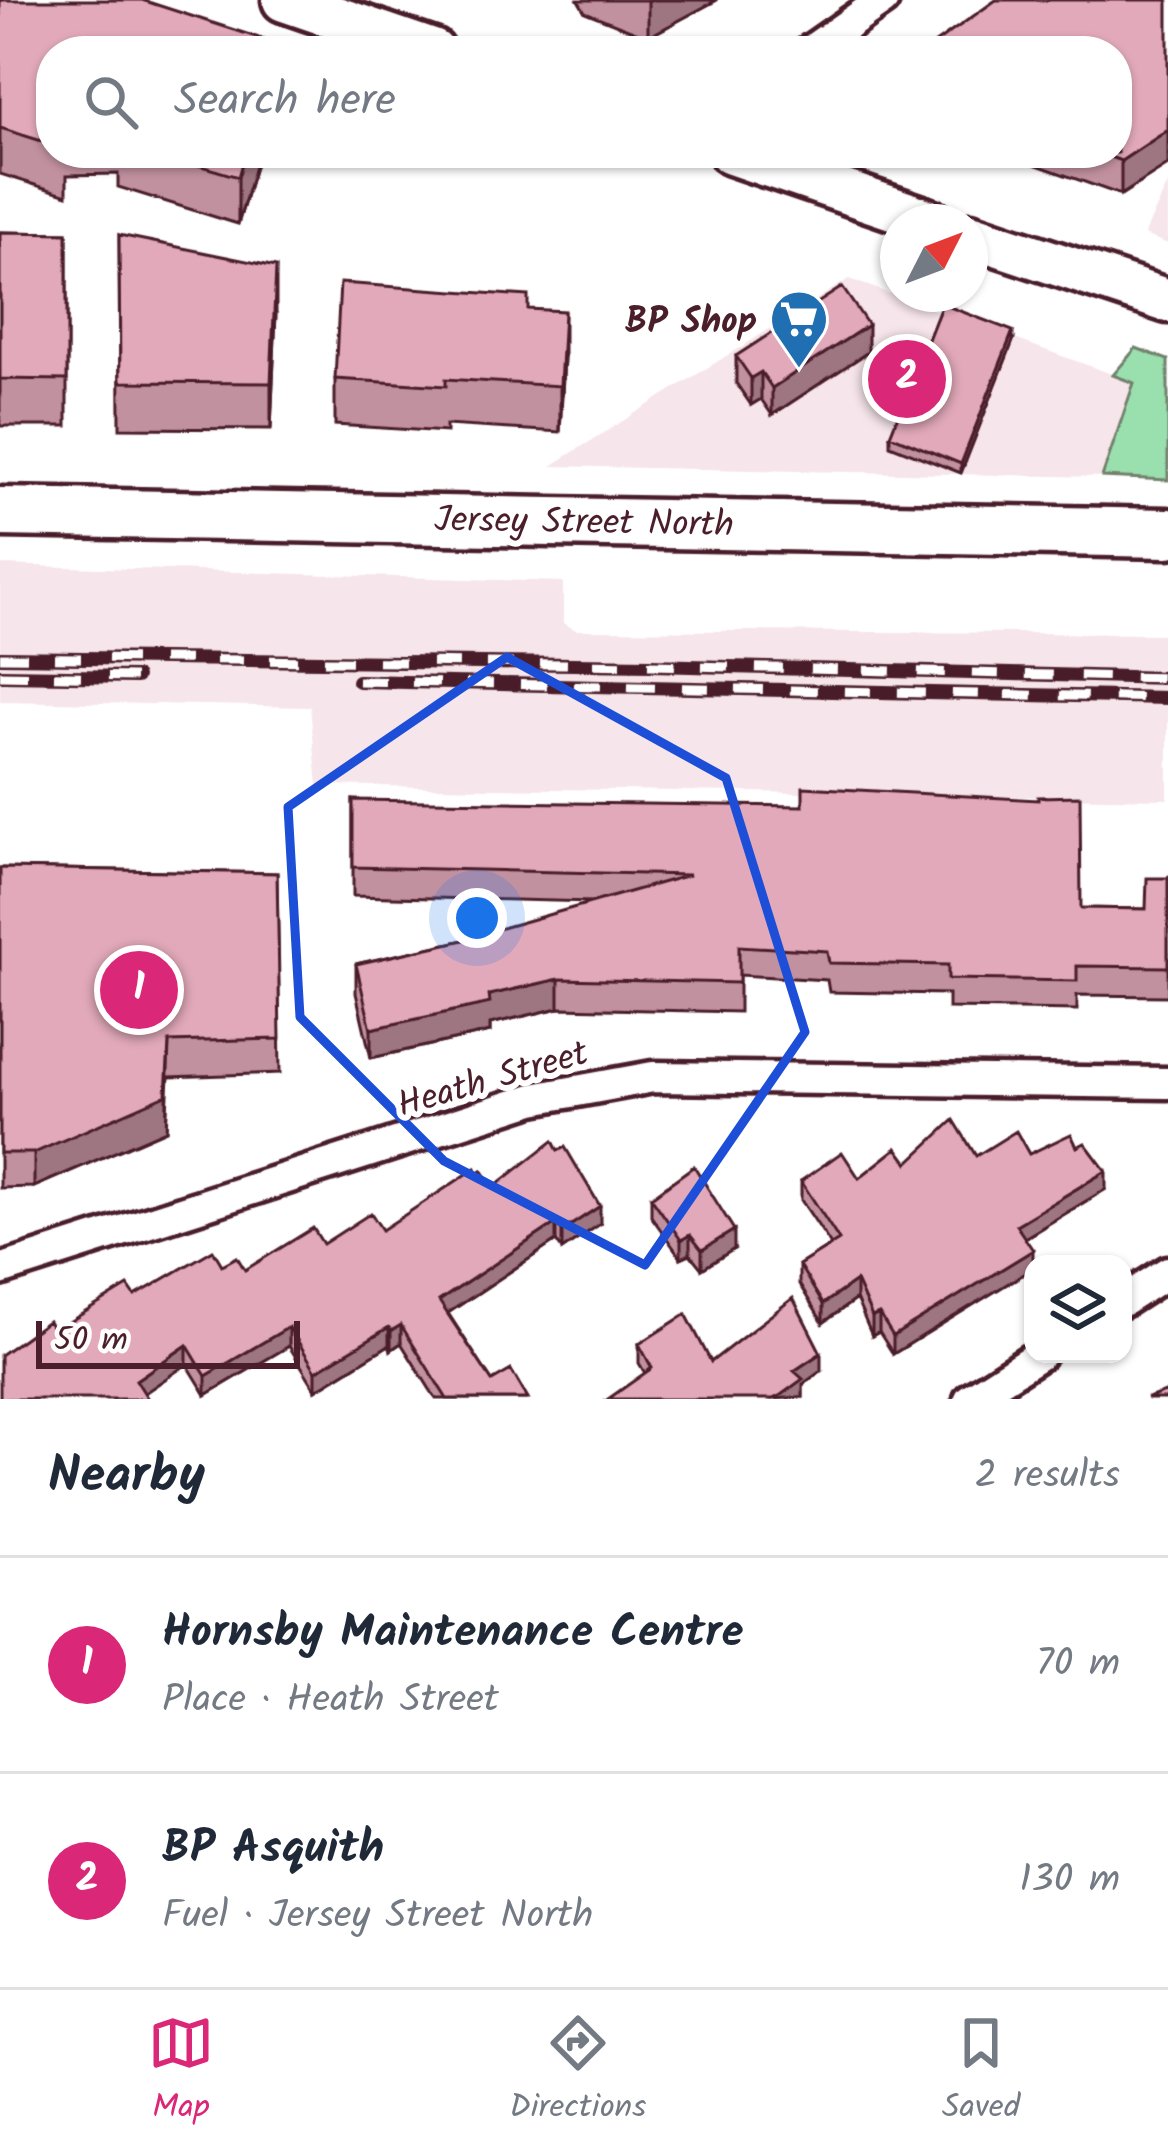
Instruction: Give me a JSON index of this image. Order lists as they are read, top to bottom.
{
  "streets": {
    "main road": ["Jersey Street North"],
    "street": ["Heath Street"]
  },
  "places": {
    "supermarket": ["BP Shop"]
  },
  "scale_bar": "50 m",
  "north": "top right",
  "page": {
    "search": "Search here",
    "pins": ["2", "1"],
    "scale": "50 m",
    "heading": ["Nearby", "2 results"],
    "list": [
      {
        "mark": "1",
        "name": "Hornsby Maintenance Centre",
        "note": "Place · Heath Street",
        "value": "70 m"
      },
      {
        "mark": "2",
        "name": "BP Asquith",
        "note": "Fuel · Jersey Street North",
        "value": "130 m"
      }
    ],
    "nav": ["Map", "Directions", "Saved"]
  }
}
